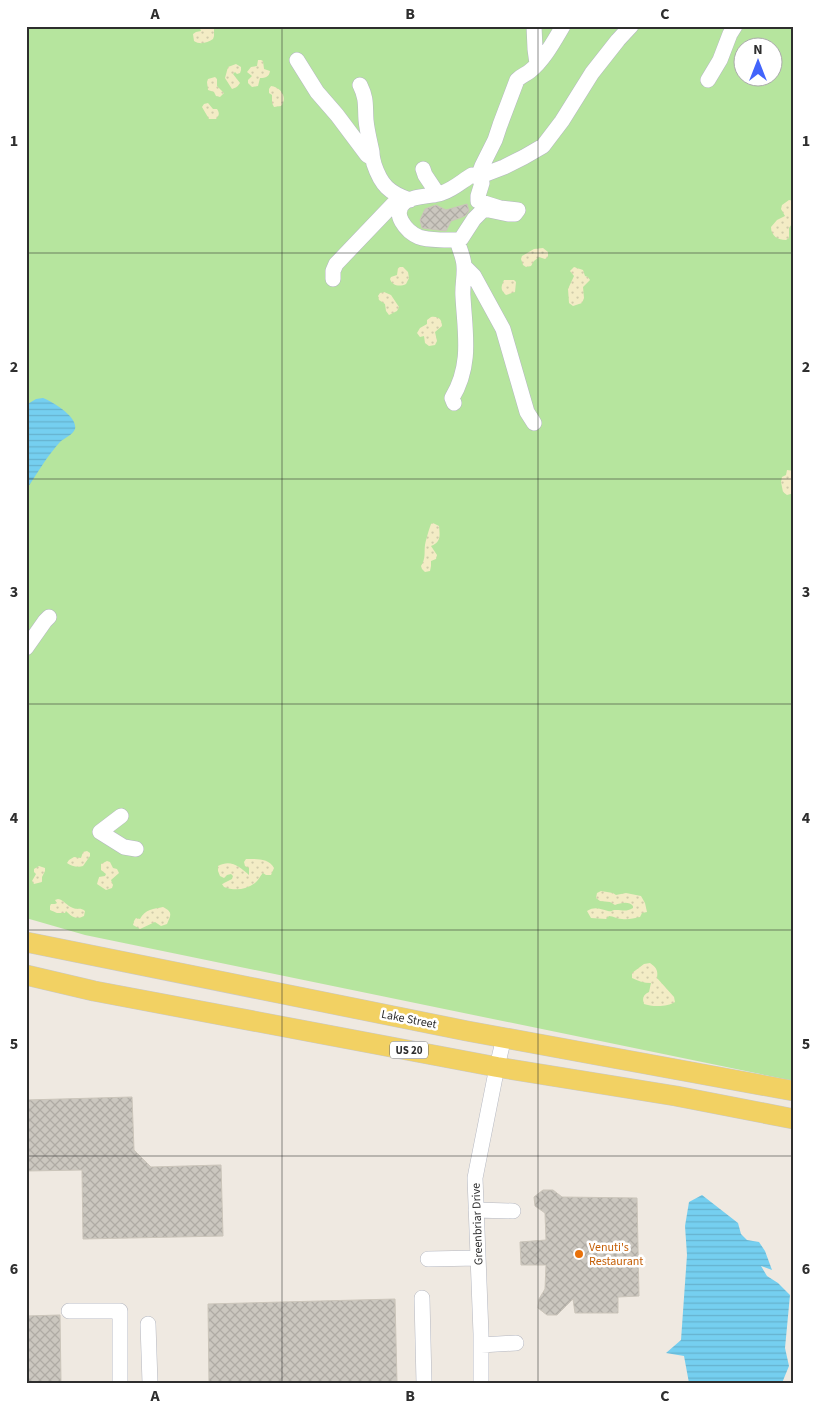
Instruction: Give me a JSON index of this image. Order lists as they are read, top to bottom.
{
  "streets": {
    "main road": ["Lake Street", "US 20"],
    "lane": ["Greenbriar Drive"]
  },
  "crossings": [
    ["Lake Street", "Greenbriar Drive"],
    ["US 20", "Greenbriar Drive"]
  ],
  "places": ["Venuti's Restaurant"],
  "north": "top",
  "grid": {
    "columns": ["A", "B", "C"],
    "rows": [
      "1",
      "2",
      "3",
      "4",
      "5",
      "6"
    ]
  }
}
